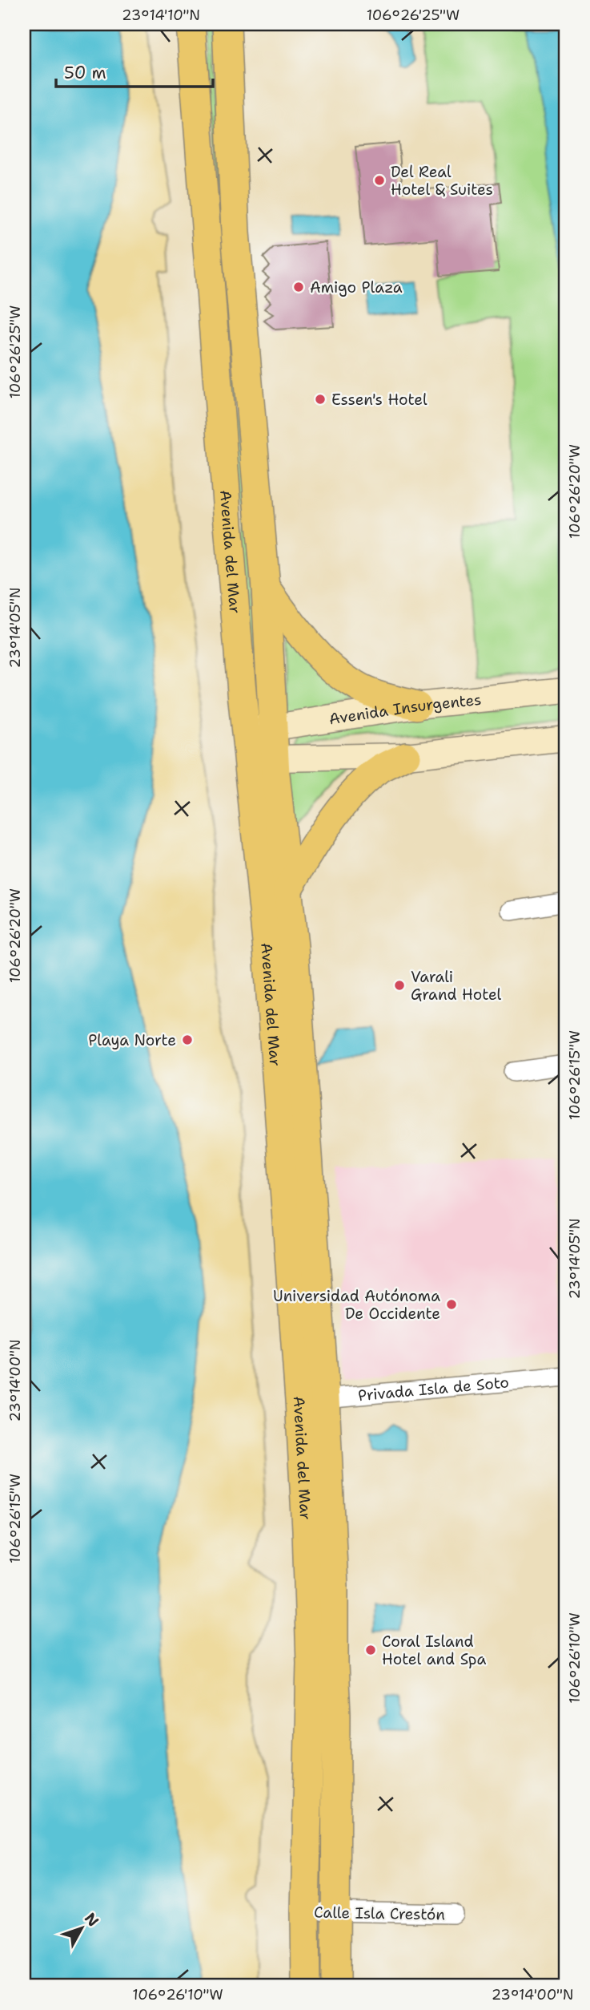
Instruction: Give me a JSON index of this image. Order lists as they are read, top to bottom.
{
  "streets": {
    "main road": ["Avenida del Mar", "Avenida Insurgentes"],
    "street": ["Privada Isla de Soto", "Calle Isla Crestón"]
  },
  "crossings": [
    ["Avenida del Mar", "Avenida Insurgentes"],
    ["Avenida del Mar", "Privada Isla de Soto"],
    ["Avenida del Mar", "Calle Isla Crestón"]
  ],
  "places": [
    "Del Real Hotel & Suites",
    "Amigo Plaza",
    "Essen's Hotel",
    "Varali Grand Hotel",
    "Playa Norte",
    "Universidad Autónoma De Occidente",
    "Coral Island Hotel and Spa"
  ],
  "scale_bar": "50 m",
  "north": "top right",
  "coordinates": [
    "23°14'10\"N",
    "106°26'25\"W",
    "106°26'20\"W",
    "23°14'05\"N",
    "106°26'15\"W",
    "23°14'00\"N",
    "106°26'10\"W"
  ]
}
